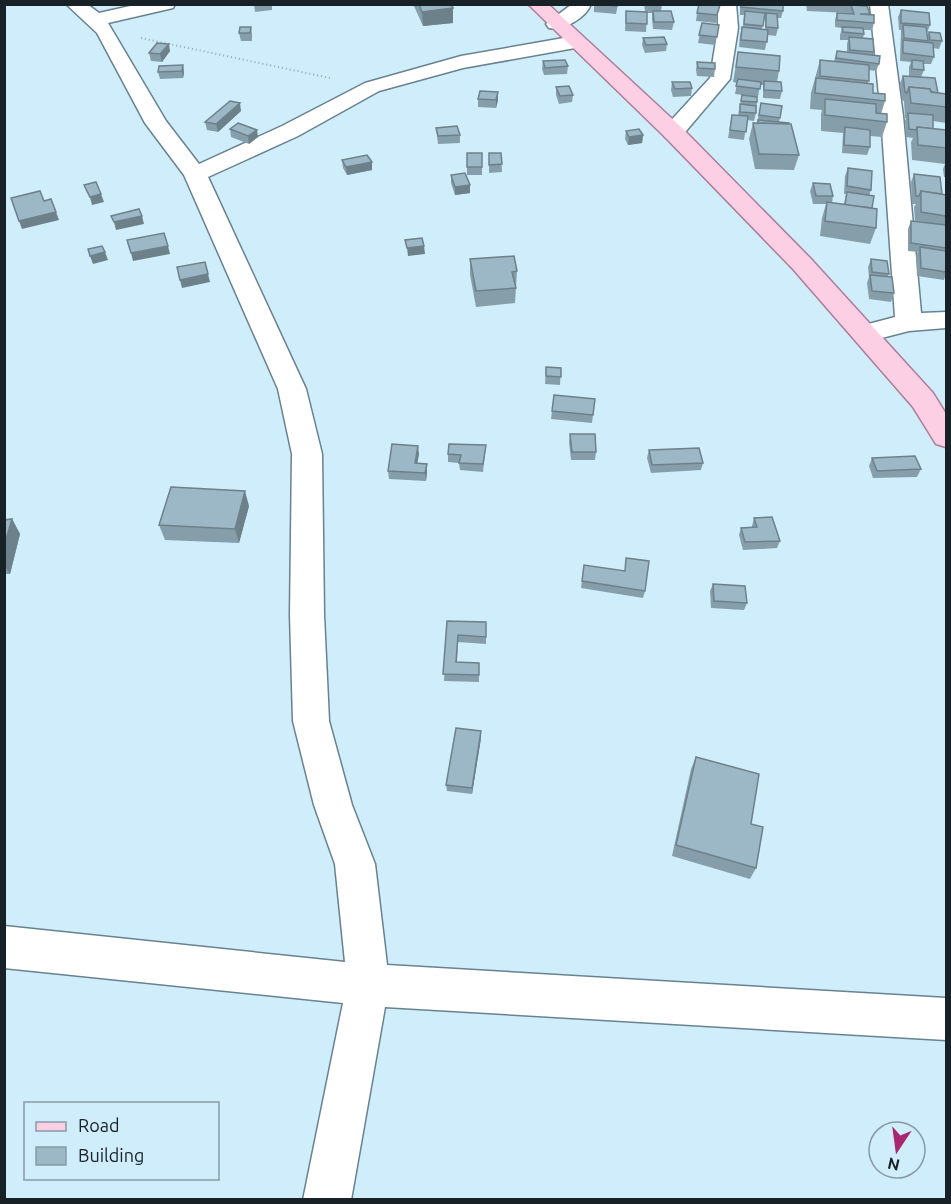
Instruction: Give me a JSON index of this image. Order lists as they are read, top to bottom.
{
  "legend": ["Road", "Building"],
  "north": "bottom"
}
